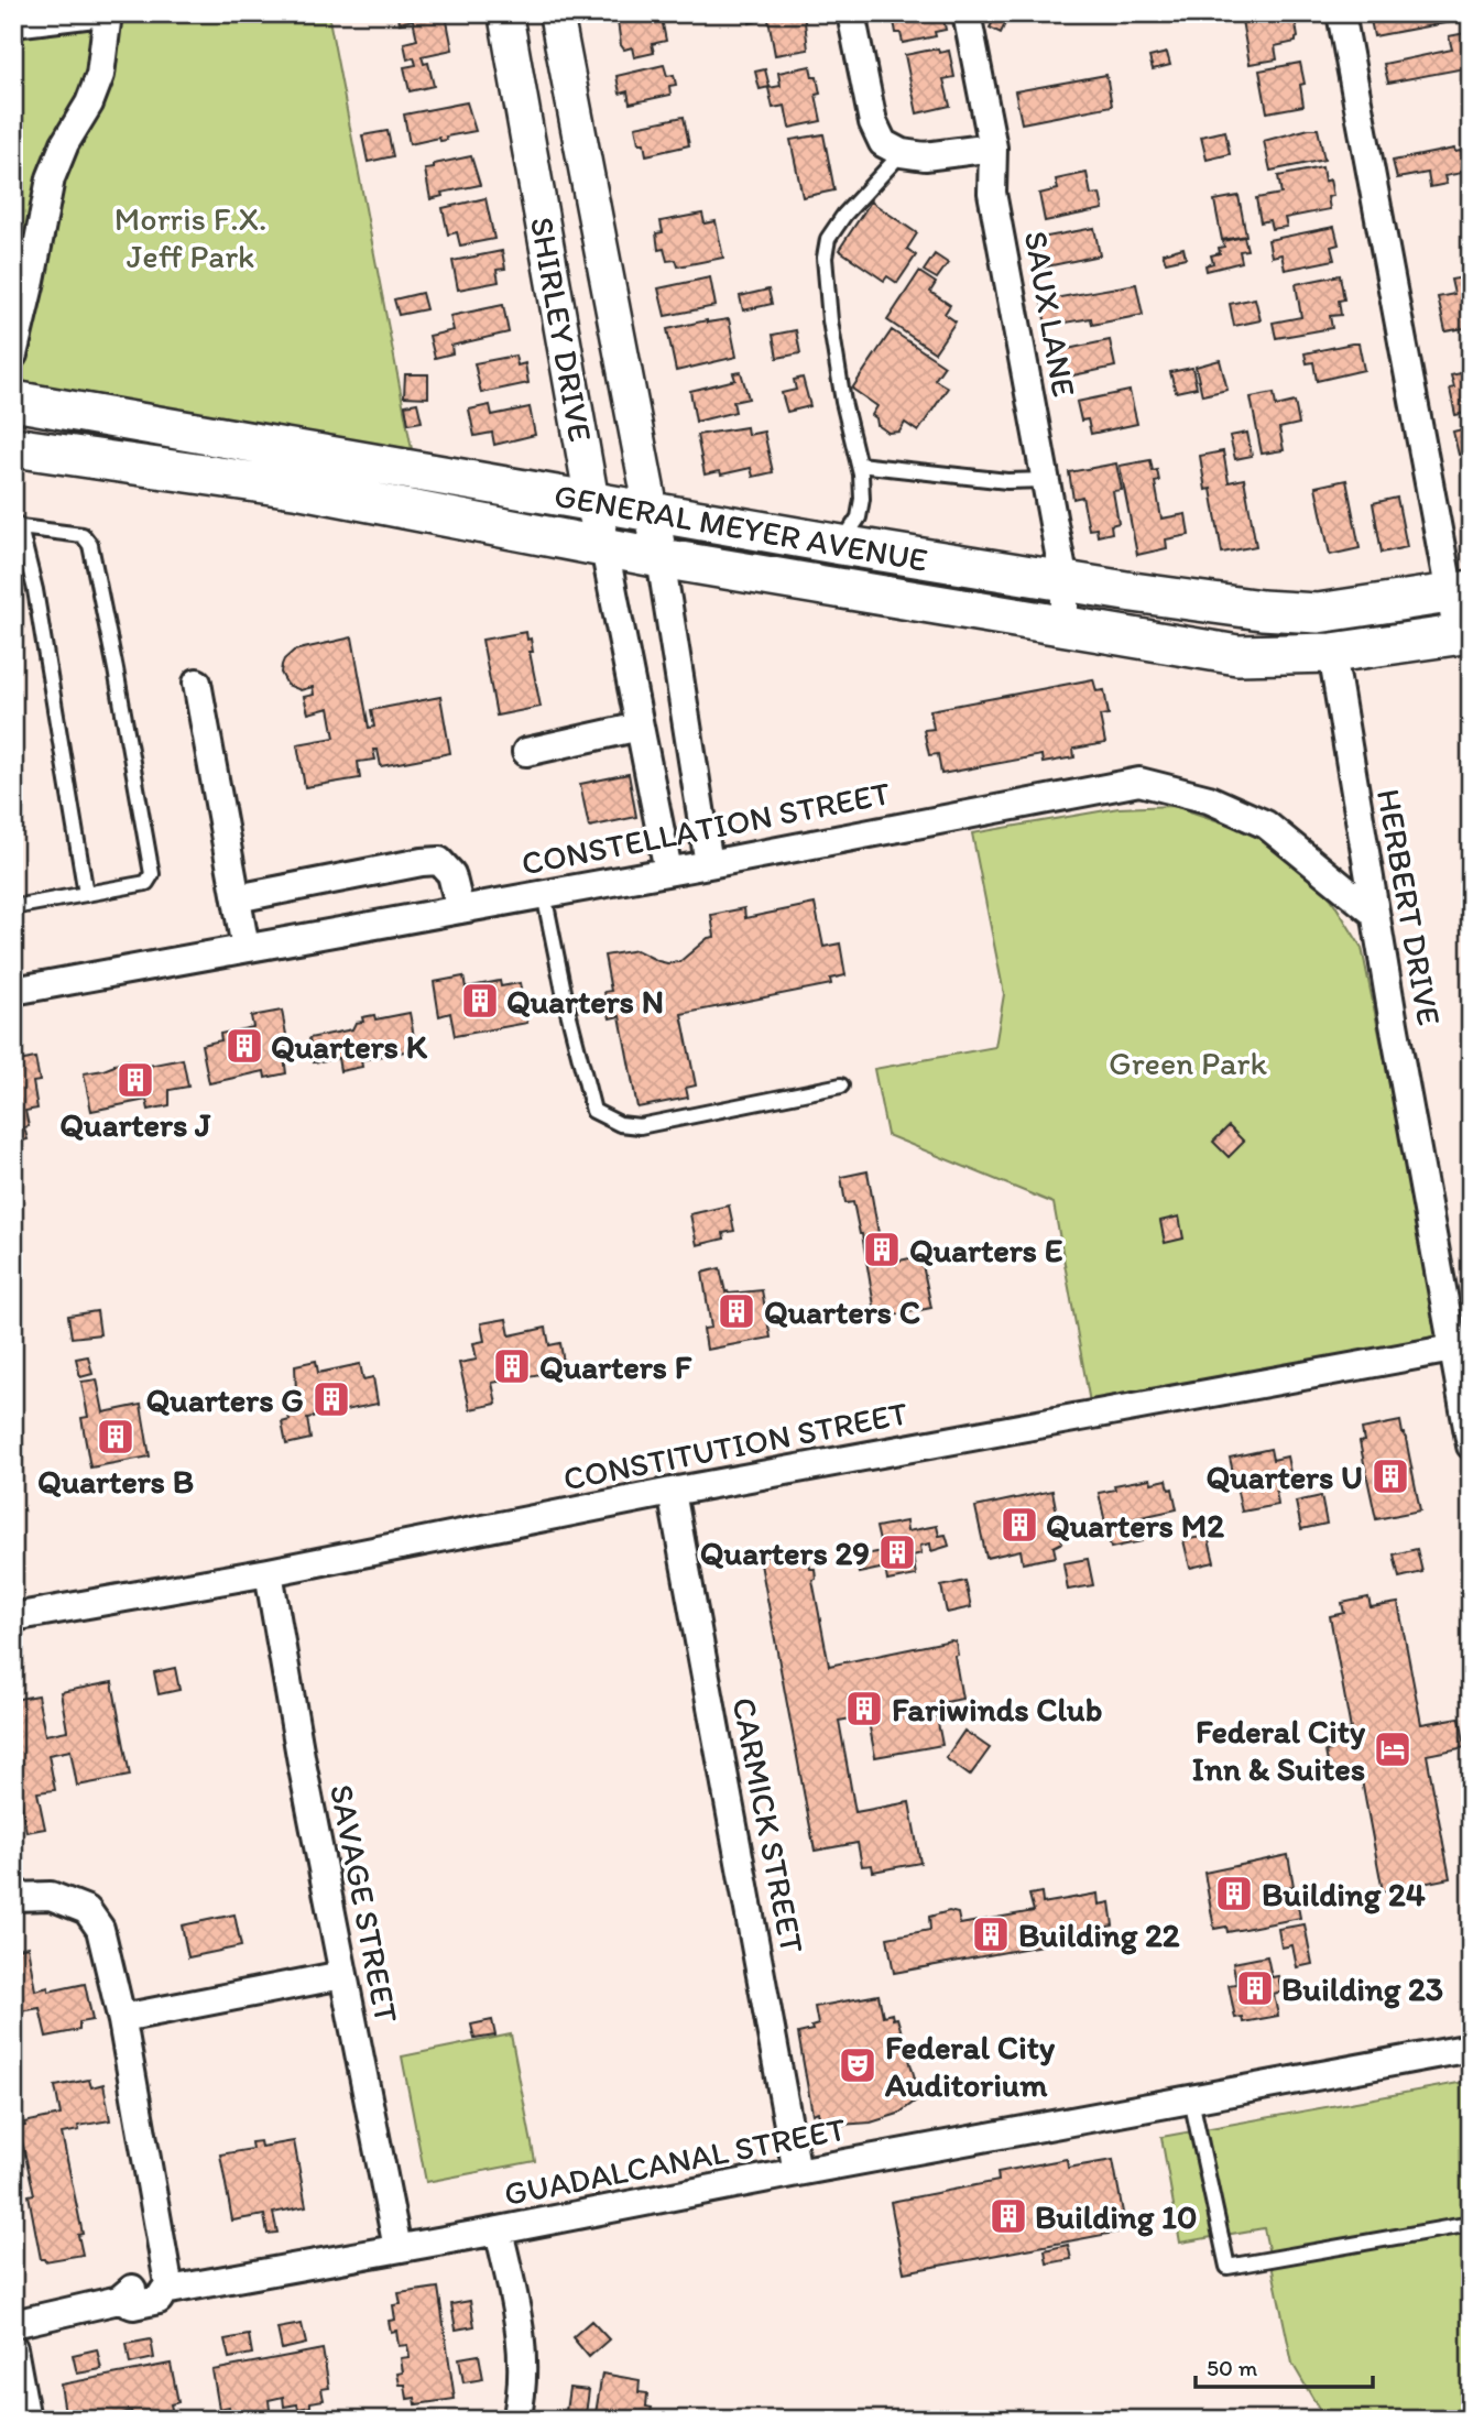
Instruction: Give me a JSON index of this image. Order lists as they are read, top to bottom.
{
  "streets": {
    "main road": ["GENERAL MEYER AVENUE"],
    "street": [
      "SAUX LANE",
      "SHIRLEY DRIVE",
      "CONSTELLATION STREET",
      "HERBERT DRIVE",
      "CONSTITUTION STREET",
      "CARMICK STREET",
      "SAVAGE STREET",
      "GUADALCANAL STREET"
    ]
  },
  "crossings": [
    ["SAUX LANE", "GENERAL MEYER AVENUE"],
    ["SHIRLEY DRIVE", "GENERAL MEYER AVENUE"],
    ["SHIRLEY DRIVE", "CONSTELLATION STREET"],
    ["GENERAL MEYER AVENUE", "HERBERT DRIVE"],
    ["CONSTELLATION STREET", "HERBERT DRIVE"],
    ["HERBERT DRIVE", "CONSTITUTION STREET"],
    ["CONSTITUTION STREET", "CARMICK STREET"],
    ["CONSTITUTION STREET", "SAVAGE STREET"],
    ["CARMICK STREET", "GUADALCANAL STREET"],
    ["SAVAGE STREET", "GUADALCANAL STREET"]
  ],
  "parks": ["Morris F.X. Jeff Park", "Green Park"],
  "places": {
    "building": [
      "Quarters N",
      "Quarters K",
      "Quarters J",
      "Quarters E",
      "Quarters C",
      "Quarters F",
      "Quarters G",
      "Quarters B",
      "Quarters U",
      "Quarters M2",
      "Quarters 29",
      "Fariwinds Club",
      "Building 24",
      "Building 22",
      "Building 23",
      "Building 10"
    ],
    "hotel": ["Federal City Inn & Suites"],
    "theatre": ["Federal City Auditorium"]
  },
  "scale_bar": "50 m"
}
